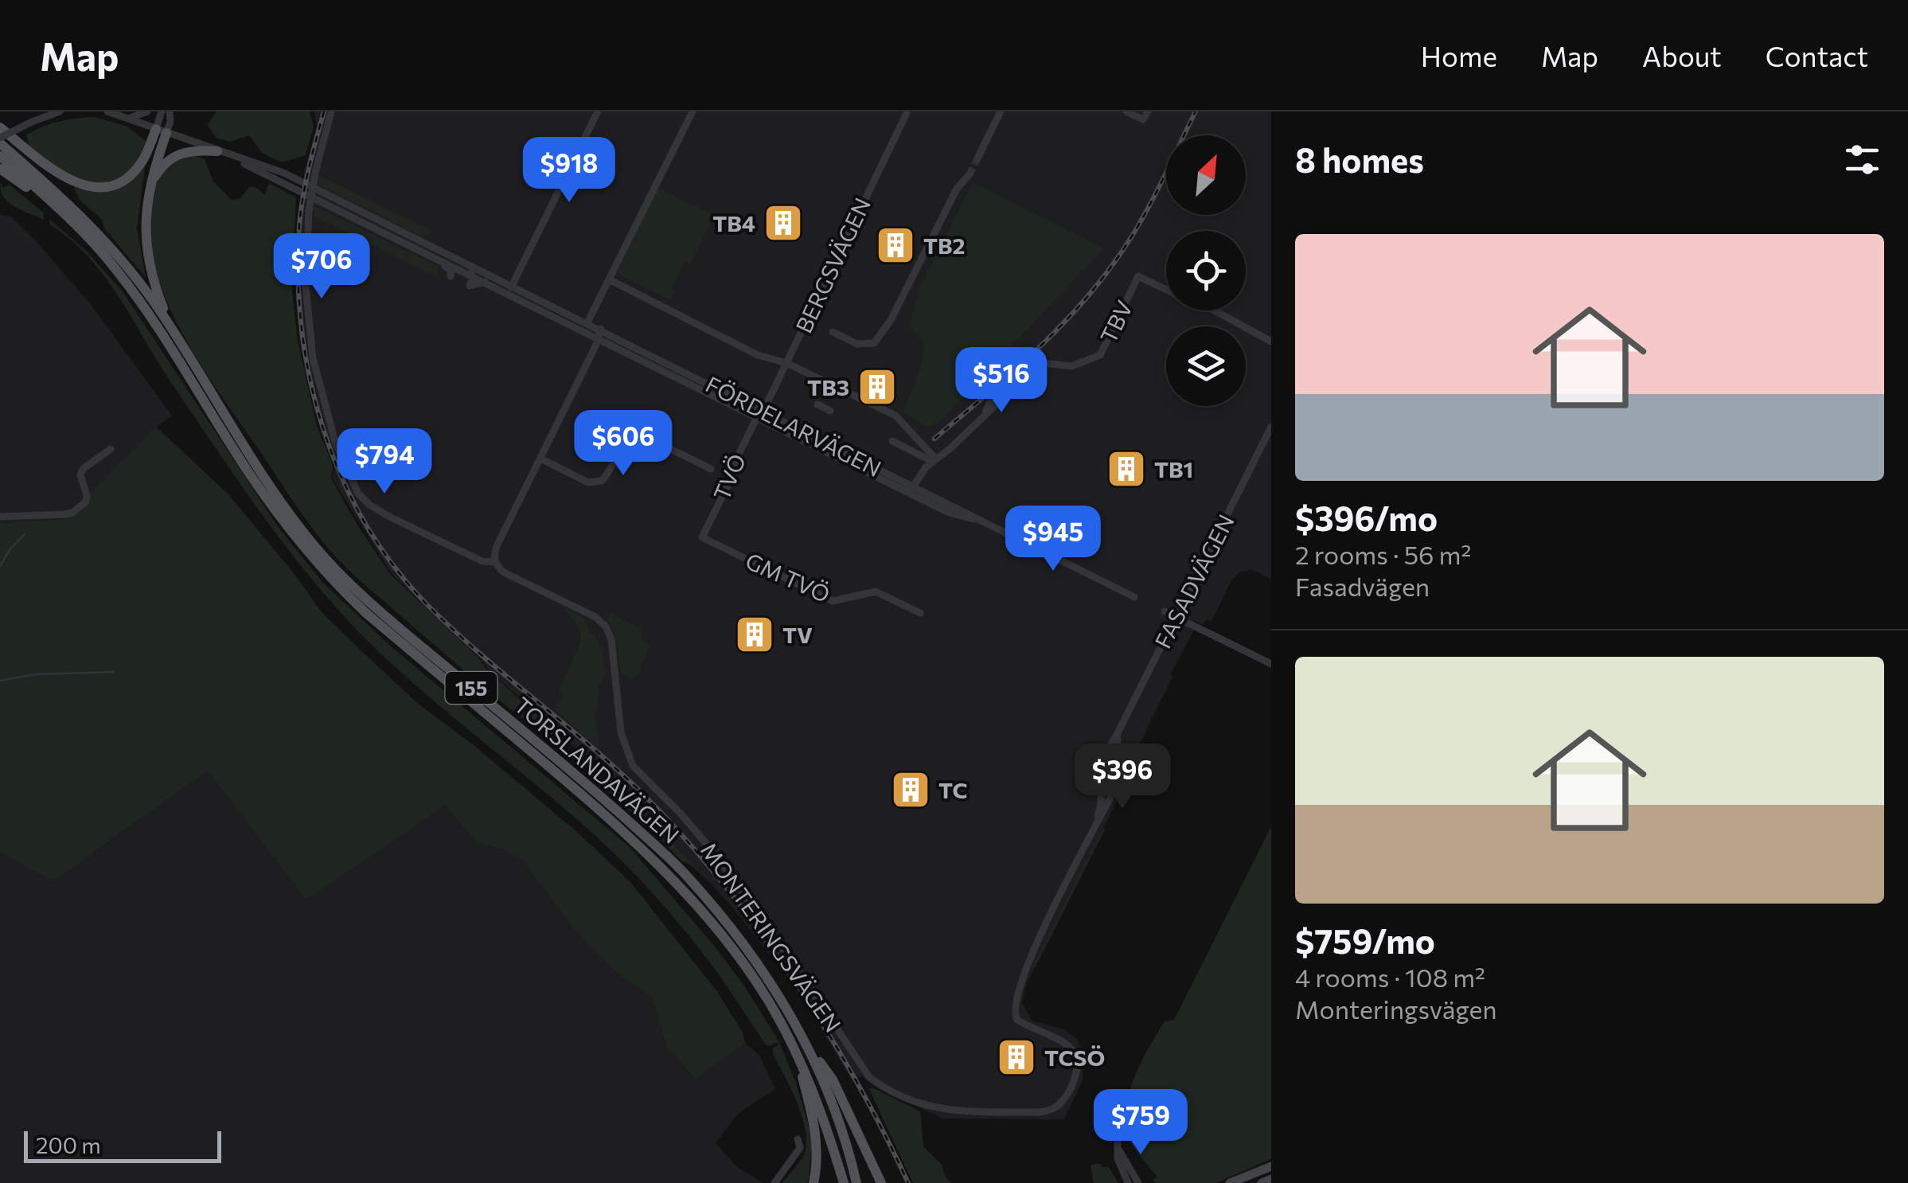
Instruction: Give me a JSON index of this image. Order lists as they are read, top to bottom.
{
  "streets": {
    "main road": ["155", "TORSLANDAVÄGEN"],
    "street": [
      "BERGSVÄGEN",
      "TBV",
      "FÖRDELARVÄGEN",
      "TVÖ",
      "GM TVÖ",
      "FASADVÄGEN",
      "MONTERINGSVÄGEN"
    ]
  },
  "crossings": [
    ["BERGSVÄGEN", "FÖRDELARVÄGEN"],
    ["BERGSVÄGEN", "TVÖ"],
    ["TBV", "FÖRDELARVÄGEN"],
    ["FÖRDELARVÄGEN", "TVÖ"],
    ["TVÖ", "GM TVÖ"],
    ["FASADVÄGEN", "MONTERINGSVÄGEN"]
  ],
  "places": {
    "building": [
      "TB4",
      "TB2",
      "TB3",
      "TB1",
      "TV",
      "TC",
      "TCSÖ"
    ]
  },
  "scale_bar": "200 m",
  "north": "top right",
  "page": {
    "header": "Map",
    "nav": [
      "Home",
      "Map",
      "About",
      "Contact"
    ],
    "heading": "8 homes",
    "price": [
      "$918",
      "$706",
      "$516",
      "$606",
      "$794",
      "$945",
      "$396",
      "$759"
    ],
    "list": [
      {
        "name": "$396/mo",
        "note": "2 rooms · 56 m² · Fasadvägen"
      },
      {
        "name": "$759/mo",
        "note": "4 rooms · 108 m² · Monteringsvägen"
      }
    ],
    "scale": "200 m"
  }
}
